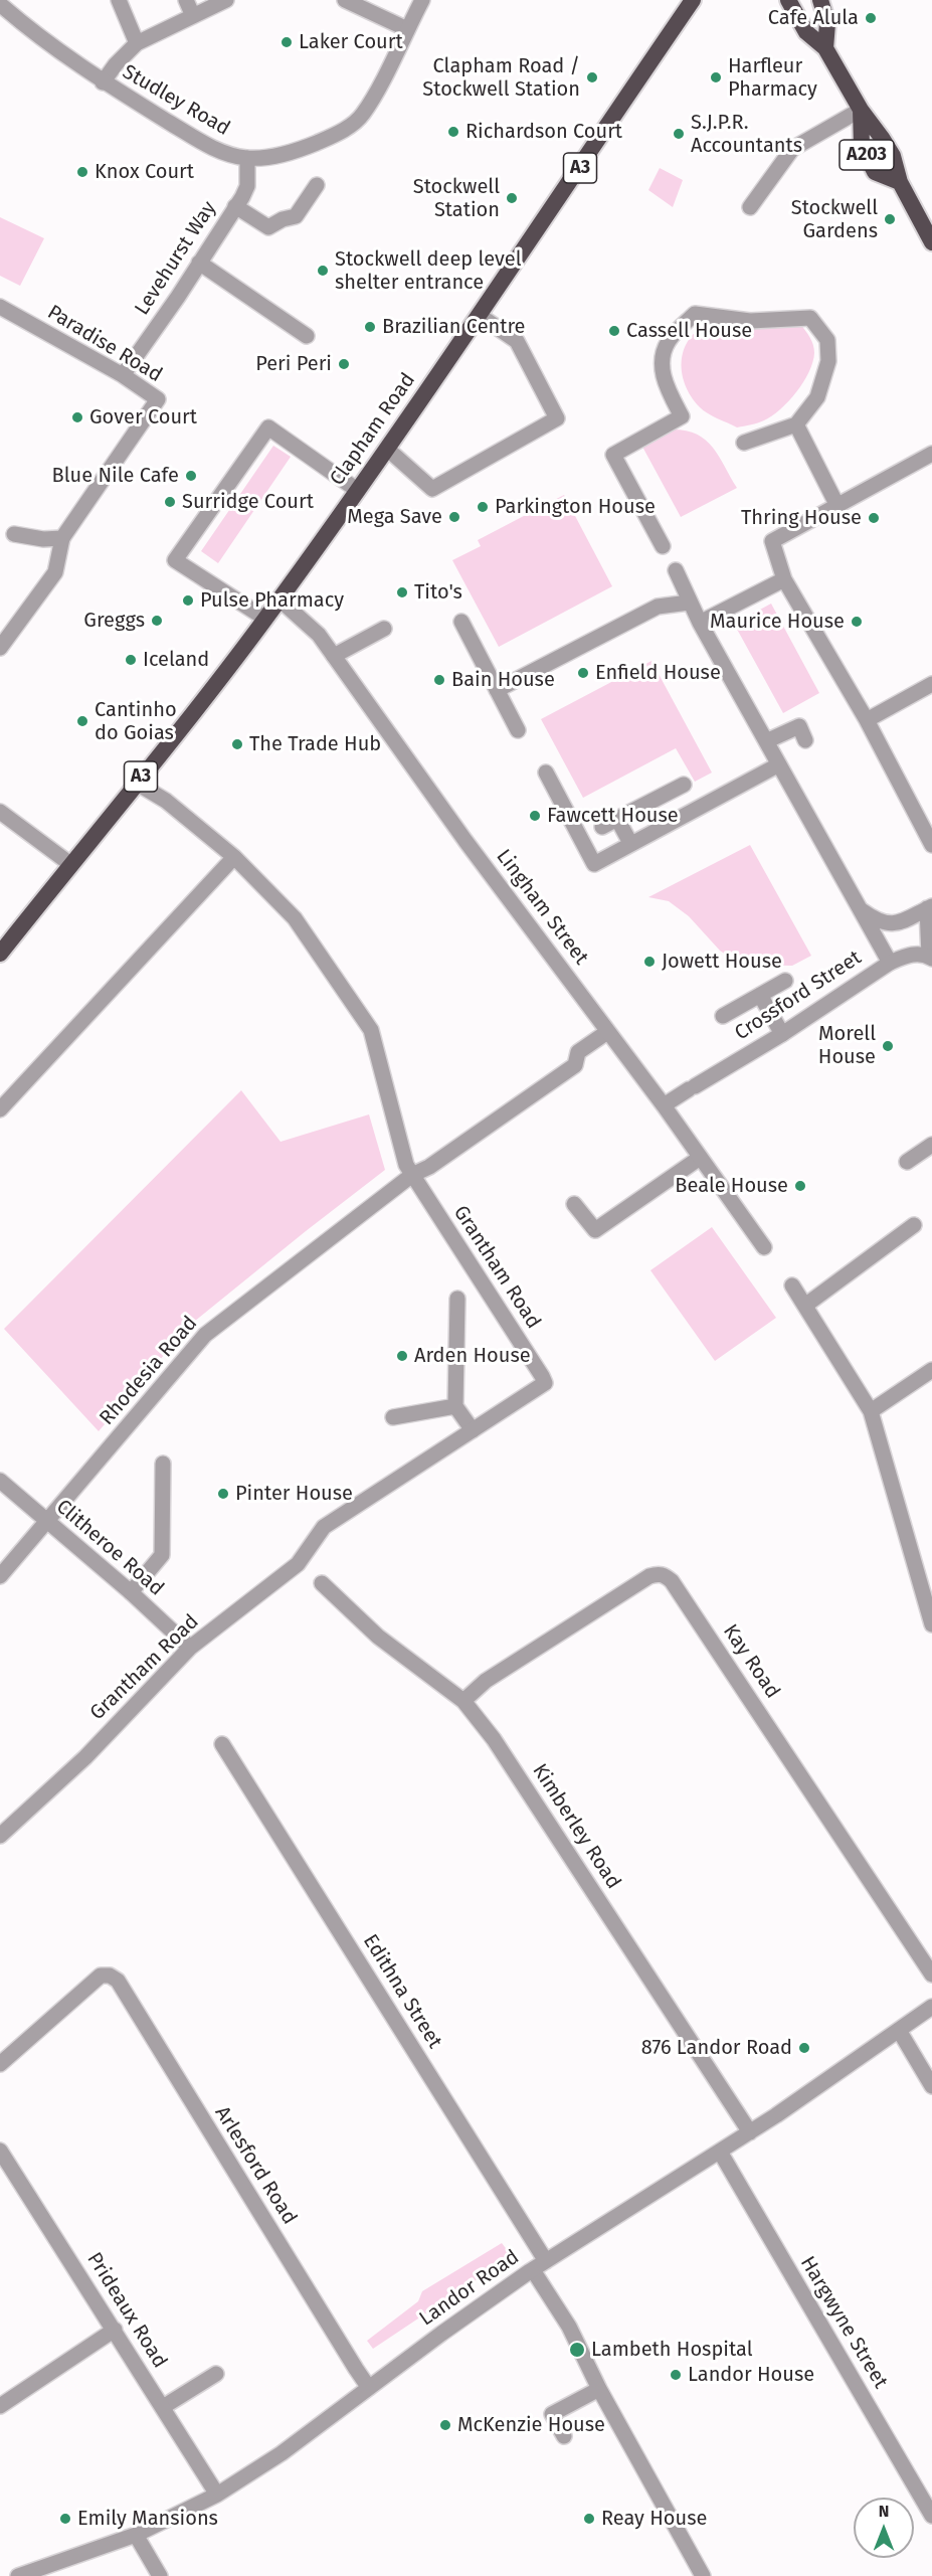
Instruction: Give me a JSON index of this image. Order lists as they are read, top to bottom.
{
  "streets": {
    "highway": ["A203", "A3", "Clapham Road"],
    "street": [
      "Studley Road",
      "Levehurst Way",
      "Paradise Road",
      "Lingham Street",
      "Crossford Street",
      "Grantham Road",
      "Rhodesia Road",
      "Clitheroe Road",
      "Kay Road",
      "Kimberley Road",
      "Edithna Street",
      "Arlesford Road",
      "Landor Road",
      "Prideaux Road",
      "Hargwyne Street"
    ]
  },
  "crossings": [
    ["Studley Road", "Levehurst Way"],
    ["Levehurst Way", "Paradise Road"],
    ["Clapham Road", "Lingham Street"],
    ["Clapham Road", "Grantham Road"],
    ["Lingham Street", "Crossford Street"],
    ["Lingham Street", "Rhodesia Road"],
    ["Grantham Road", "Rhodesia Road"],
    ["Grantham Road", "Clitheroe Road"],
    ["Rhodesia Road", "Clitheroe Road"],
    ["Kay Road", "Kimberley Road"],
    ["Kimberley Road", "Landor Road"],
    ["Edithna Street", "Landor Road"],
    ["Arlesford Road", "Landor Road"],
    ["Landor Road", "Prideaux Road"],
    ["Landor Road", "Hargwyne Street"]
  ],
  "places": [
    "Cafe Alula",
    "Laker Court",
    "Clapham Road / Stockwell Station",
    "Harfleur Pharmacy",
    "Richardson Court",
    "S.J.P.R. Accountants",
    "Knox Court",
    "Stockwell Station",
    "Stockwell Gardens",
    "Stockwell deep level shelter entrance",
    "Brazilian Centre",
    "Cassell House",
    "Peri Peri",
    "Gover Court",
    "Blue Nile Cafe",
    "Surridge Court",
    "Parkington House",
    "Mega Save",
    "Thring House",
    "Tito's",
    "Pulse Pharmacy",
    "Greggs",
    "Maurice House",
    "Iceland",
    "Enfield House",
    "Bain House",
    "Cantinho do Goias",
    "The Trade Hub",
    "Fawcett House",
    "Jowett House",
    "Morell House",
    "Beale House",
    "Arden House",
    "Pinter House",
    "876 Landor Road",
    "Lambeth Hospital",
    "Landor House",
    "McKenzie House",
    "Emily Mansions",
    "Reay House"
  ],
  "north": "top"
}
